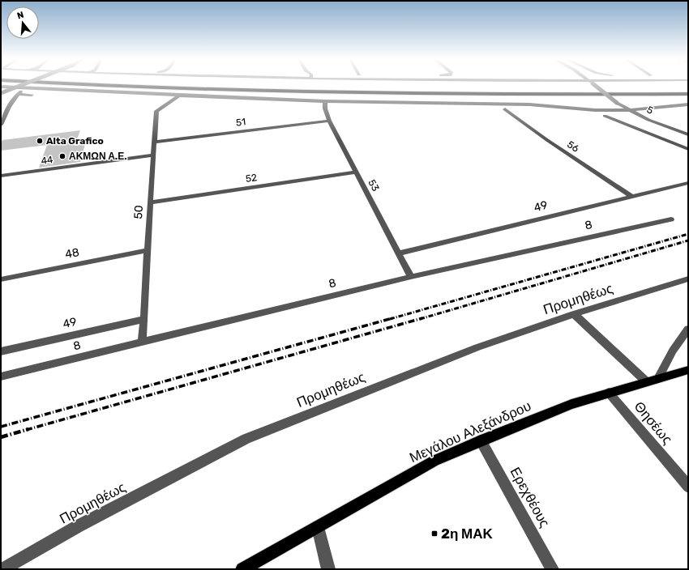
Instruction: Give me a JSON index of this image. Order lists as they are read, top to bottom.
{
  "streets": {
    "main road": ["Μεγάλου Αλεξάνδρου"],
    "street": [
      "5",
      "51",
      "56",
      "44",
      "52",
      "53",
      "49",
      "50",
      "8",
      "48",
      "Προμηθέως",
      "Θησέως",
      "Ερεχθέους"
    ]
  },
  "crossings": [
    ["51", "53"],
    ["51", "50"],
    ["56", "49"],
    ["44", "50"],
    ["52", "53"],
    ["52", "50"],
    ["53", "49"],
    ["53", "8"],
    ["49", "50"],
    ["50", "8"],
    ["50", "48"],
    ["Θησέως", "Μεγάλου Αλεξάνδρου"],
    ["Μεγάλου Αλεξάνδρου", "Ερεχθέους"]
  ],
  "places": {
    "other": ["Alta Grafico", "ΑΚΜΩΝ Α.Ε."],
    "transit": ["2η ΜΑΚ"]
  },
  "north": "top"
}
